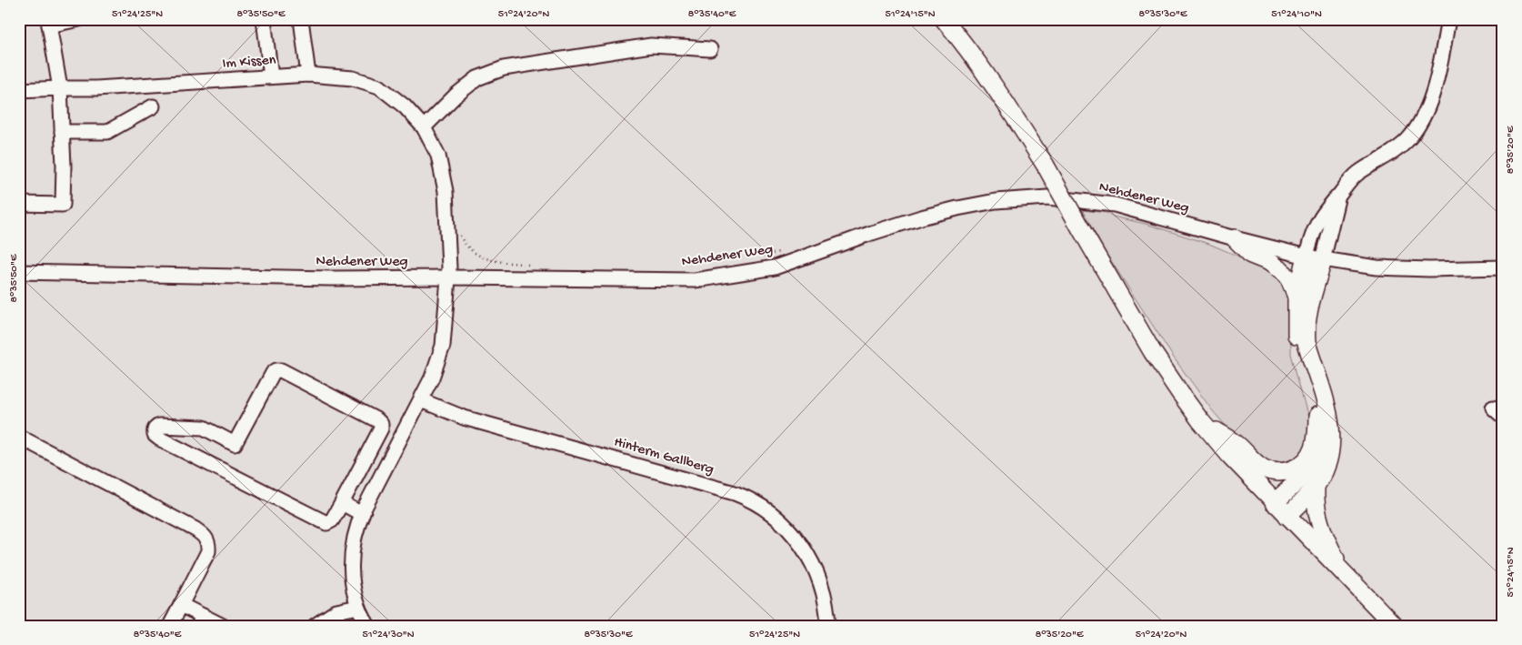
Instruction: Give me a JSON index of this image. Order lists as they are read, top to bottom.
{
  "streets": {
    "street": ["Im Kissen", "Nehdener Weg", "Hinterm Gallberg"]
  },
  "crossings": [
    ["Im Kissen", "Nehdener Weg"]
  ],
  "coordinates": [
    "51°24'25\"N",
    "8°35'50\"E",
    "51°24'20\"N",
    "8°35'40\"E",
    "51°24'15\"N",
    "8°35'30\"E",
    "51°24'10\"N",
    "8°35'20\"E",
    "51°24'30\"N"
  ]
}
